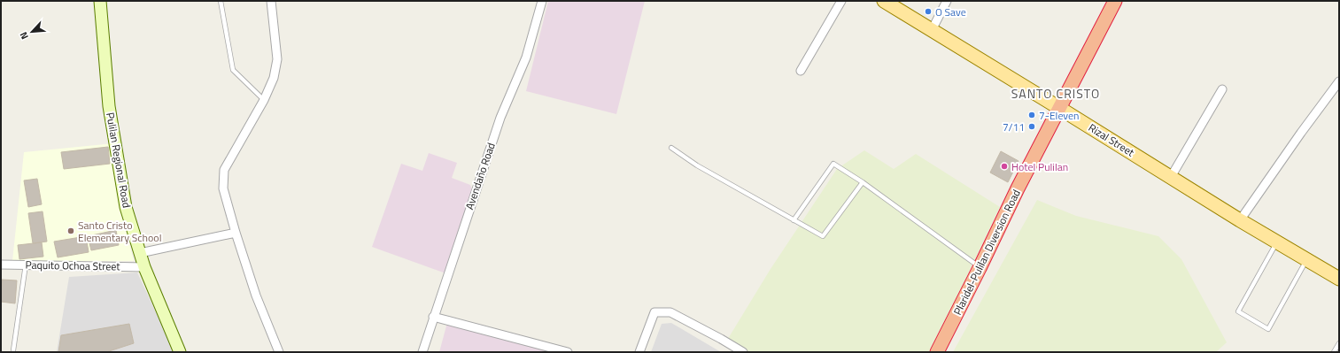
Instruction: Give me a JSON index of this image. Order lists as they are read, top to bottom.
{
  "streets": {
    "highway": ["Plaridel-Pulilan Diversion Road"],
    "main road": ["Rizal Street", "Pulilan Regional Road"],
    "street": ["Avendaño Road", "Paquito Ochoa Street"]
  },
  "crossings": [
    ["Rizal Street", "Plaridel-Pulilan Diversion Road"],
    ["Pulilan Regional Road", "Paquito Ochoa Street"]
  ],
  "districts": ["SANTO CRISTO"],
  "places": [
    "O Save",
    "7-Eleven",
    "7/11",
    "Hotel Pulilan",
    "Santo Cristo Elementary School"
  ],
  "north": "bottom left"
}
